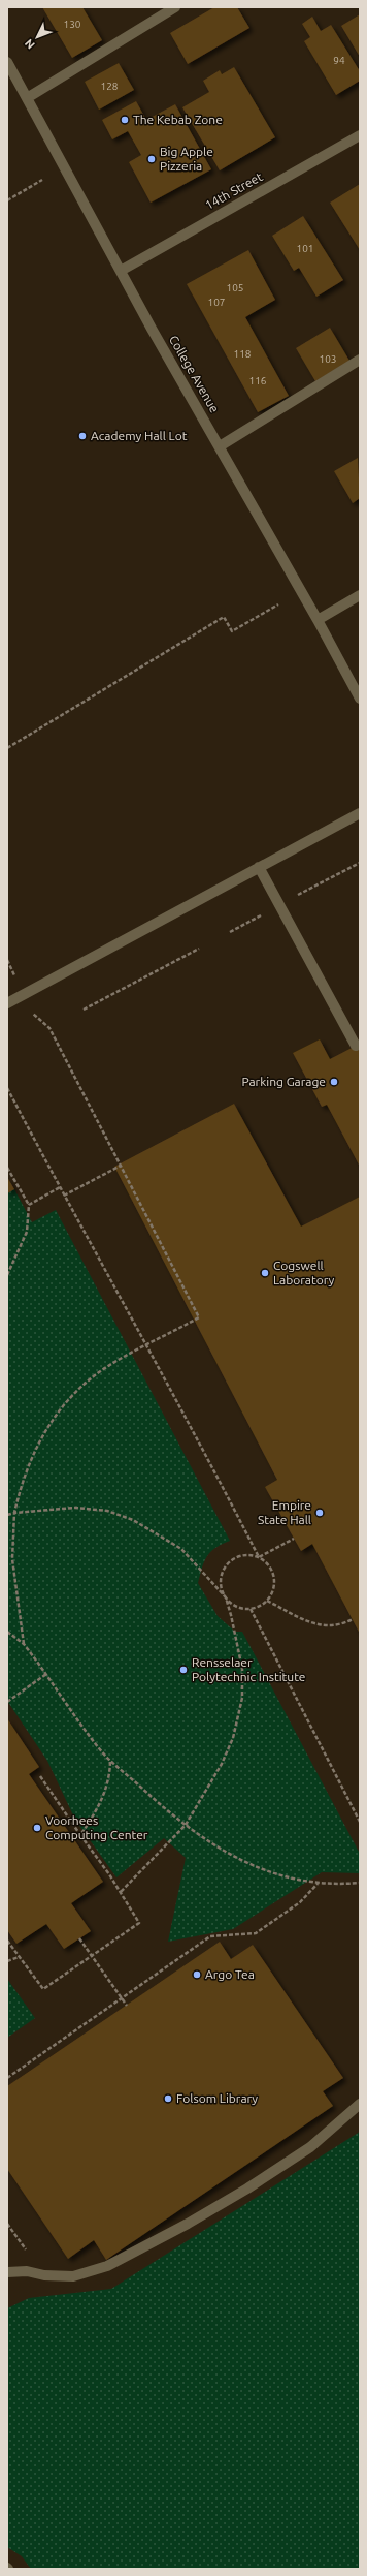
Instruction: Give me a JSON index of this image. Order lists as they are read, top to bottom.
{
  "streets": {
    "street": ["14th Street", "College Avenue"]
  },
  "crossings": [
    ["14th Street", "College Avenue"]
  ],
  "places": [
    "The Kebab Zone",
    "Big Apple Pizzeria",
    "Academy Hall Lot",
    "Parking Garage",
    "Cogswell Laboratory",
    "Empire State Hall",
    "Rensselaer Polytechnic Institute",
    "Voorhees Computing Center",
    "Argo Tea",
    "Folsom Library"
  ],
  "house_numbers": [
    "130",
    "94",
    "128",
    "101",
    "105",
    "107",
    "118",
    "103",
    "116"
  ],
  "north": "bottom left"
}
